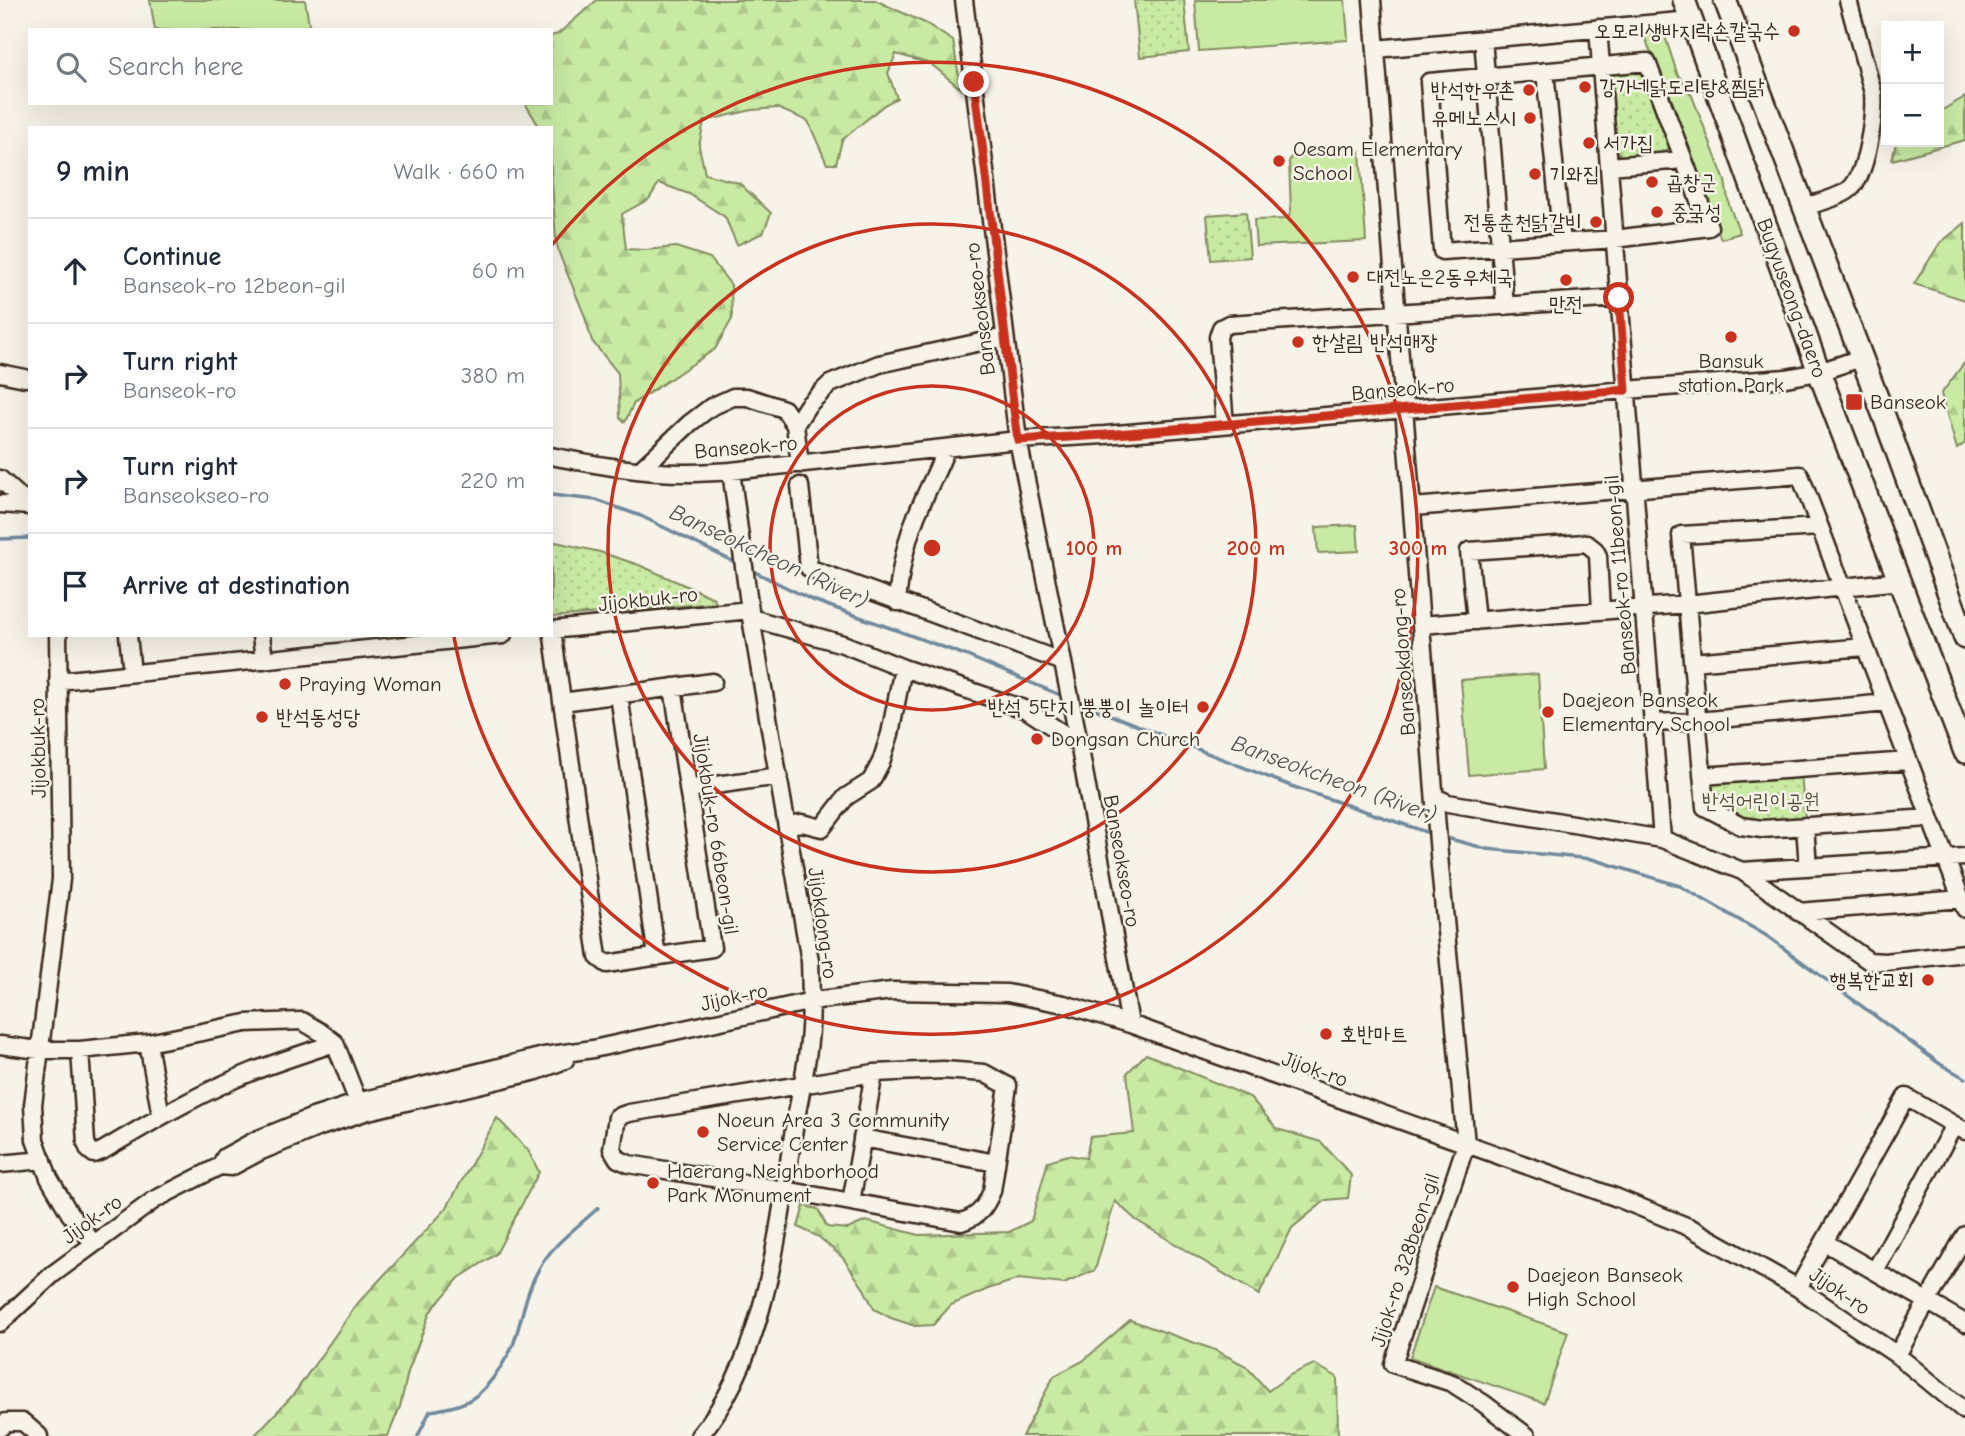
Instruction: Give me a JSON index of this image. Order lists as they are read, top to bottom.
{
  "streets": {
    "main road": ["Bugyuseong-daero"],
    "street": [
      "Banseokseo-ro",
      "Banseok-ro",
      "Banseok-ro 11beon-gil",
      "Jijokbuk-ro",
      "Banseokdong-ro",
      "Jijokbuk-ro 66beon-gil",
      "Jijokdong-ro",
      "Jijok-ro",
      "Jijok-ro 328beon-gil"
    ]
  },
  "crossings": [
    ["Bugyuseong-daero", "Banseok-ro"],
    ["Banseokseo-ro", "Banseok-ro"],
    ["Banseokseo-ro", "Jijok-ro"],
    ["Banseok-ro", "Banseok-ro 11beon-gil"],
    ["Banseok-ro", "Banseokdong-ro"],
    ["Banseok-ro", "Jijokdong-ro"],
    ["Jijokbuk-ro", "Jijokdong-ro"],
    ["Jijokbuk-ro", "Jijok-ro"],
    ["Banseokdong-ro", "Jijok-ro"],
    ["Banseokdong-ro", "Jijok-ro 328beon-gil"],
    ["Jijokdong-ro", "Jijok-ro"],
    ["Jijok-ro", "Jijok-ro 328beon-gil"]
  ],
  "water": ["Banseokcheon (River)"],
  "parks": ["반석어린이공원"],
  "places": {
    "other": [
      "오모리생바지락손칼국수",
      "강가네닭도리탕&찜닭",
      "반석한우촌",
      "유메노스시",
      "서가집",
      "Oesam Elementary School",
      "기와집",
      "곱창군",
      "중국성",
      "전통춘천닭갈비",
      "대전노은2동우체국",
      "만전",
      "Bansuk station Park",
      "한살림 반석매장",
      "Praying Woman",
      "반석 5단지 뿡뿡이 놀이터",
      "Daejeon Banseok Elementary School",
      "반석동성당",
      "Dongsan Church",
      "행복한교회",
      "호반마트",
      "Noeun Area 3 Community Service Center",
      "Haerang Neighborhood Park Monument",
      "Daejeon Banseok High School"
    ],
    "transit": ["Banseok"]
  },
  "page": {
    "map_buttons": ["+", "−"],
    "search": "Search here",
    "heading": ["9 min", "Walk · 660 m"],
    "list": [
      ["Continue", "Banseok-ro 12beon-gil", "60 m"],
      ["Turn right", "Banseok-ro", "380 m"],
      ["Turn right", "Banseokseo-ro", "220 m"],
      "Arrive at destination"
    ]
  },
  "rings": ["100 m", "200 m", "300 m"]
}
